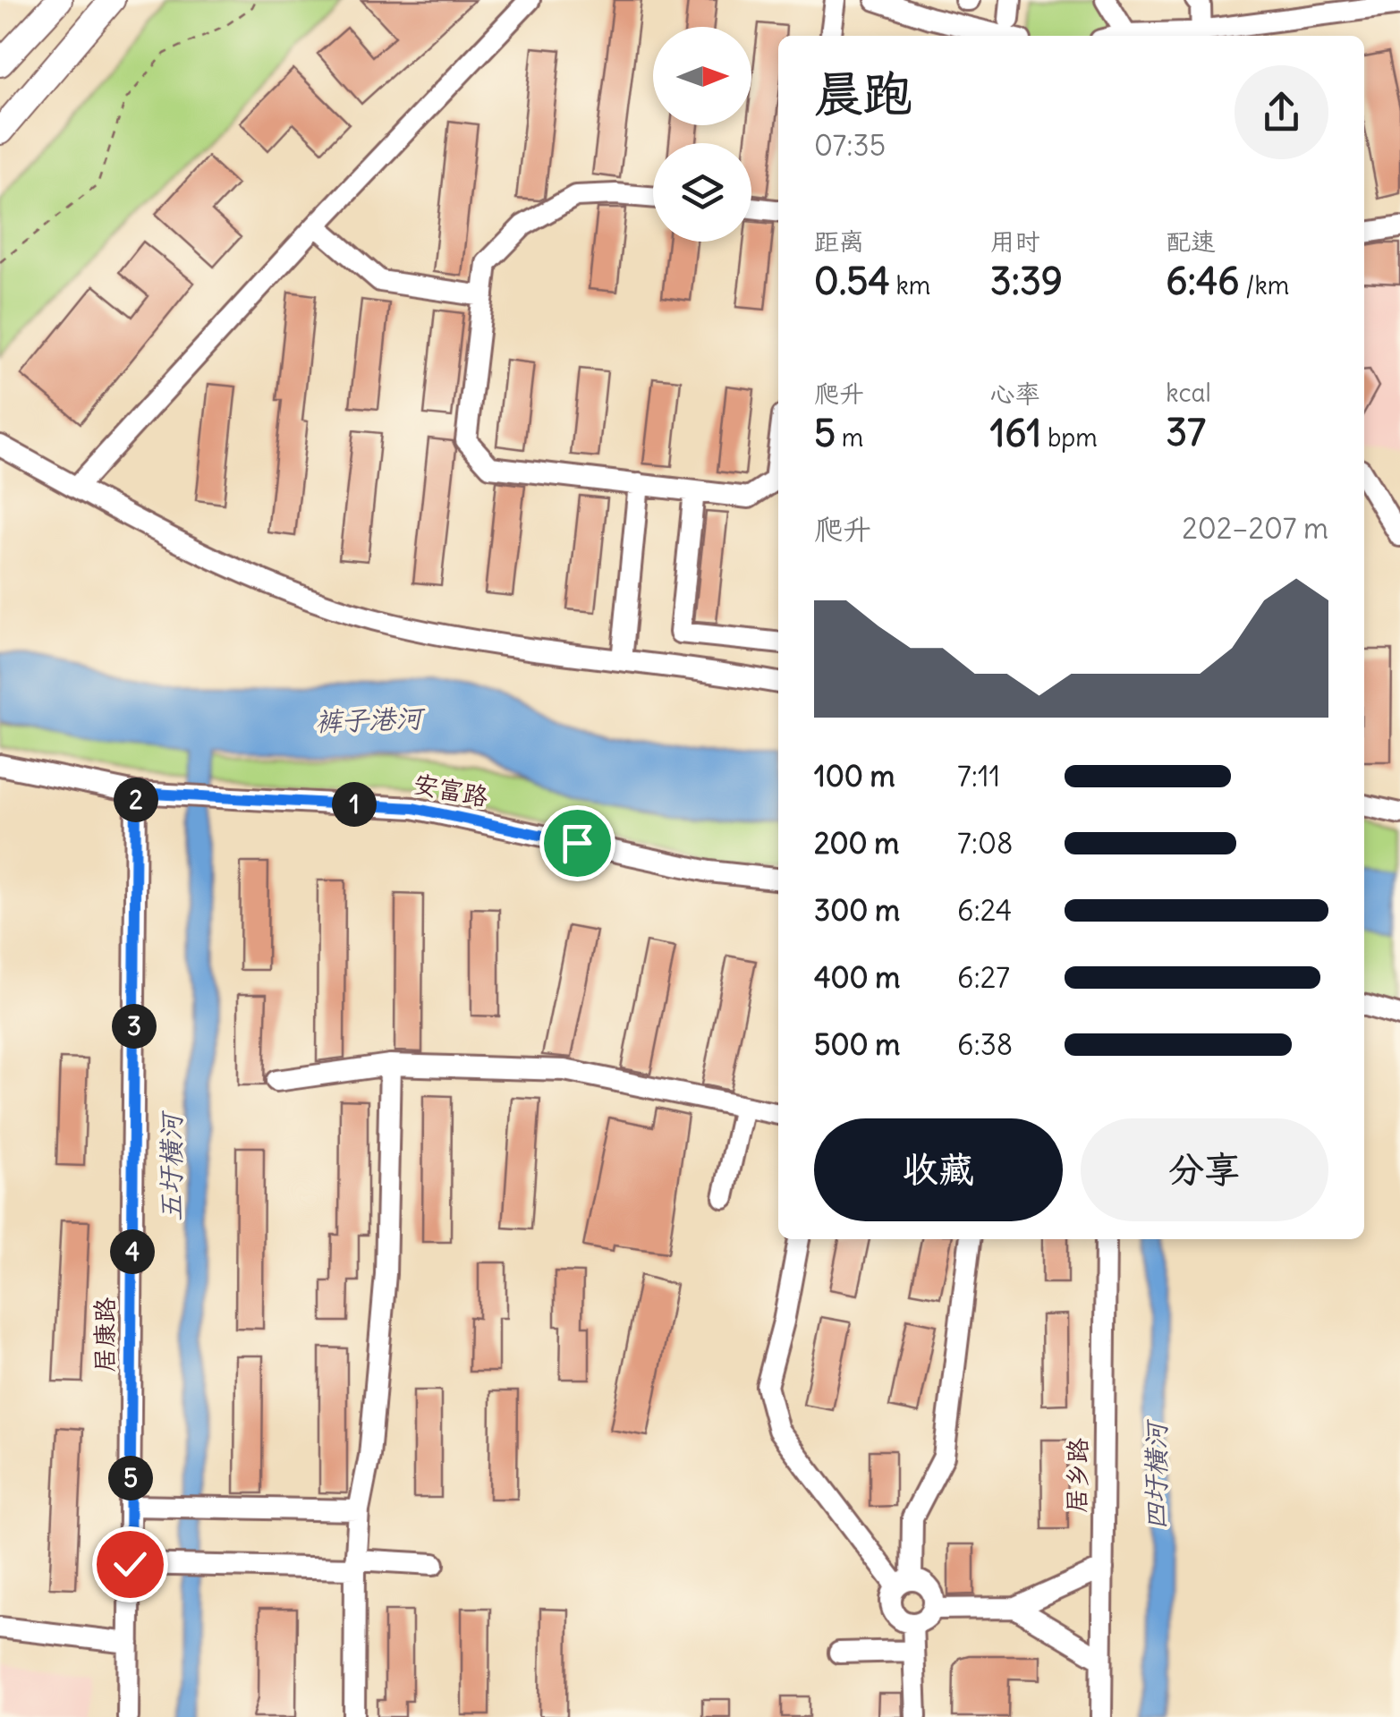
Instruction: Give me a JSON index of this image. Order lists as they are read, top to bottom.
{
  "streets": {
    "street": ["安富路", "居康路", "居乡路"]
  },
  "crossings": [
    ["安富路", "居康路"]
  ],
  "water": ["裤子港河", "五圩横河", "四圩横河"],
  "north": "right",
  "page": {
    "heading": ["晨跑", "07:35"],
    "stats": [
      ["距离", "0.54 km"],
      ["用时", "3:39"],
      ["配速", "6:46 /km"],
      ["爬升", "5 m"],
      ["心率", "161 bpm"],
      ["kcal", "37"]
    ],
    "chart": ["爬升", "202–207 m"],
    "list": [
      {
        "name": "100 m",
        "note": "7:11"
      },
      {
        "name": "200 m",
        "note": "7:08"
      },
      {
        "name": "300 m",
        "note": "6:24"
      },
      {
        "name": "400 m",
        "note": "6:27"
      },
      {
        "name": "500 m",
        "note": "6:38"
      }
    ],
    "pins": [
      "2",
      "1",
      "3",
      "4",
      "5"
    ],
    "buttons": ["收藏", "分享"]
  }
}
